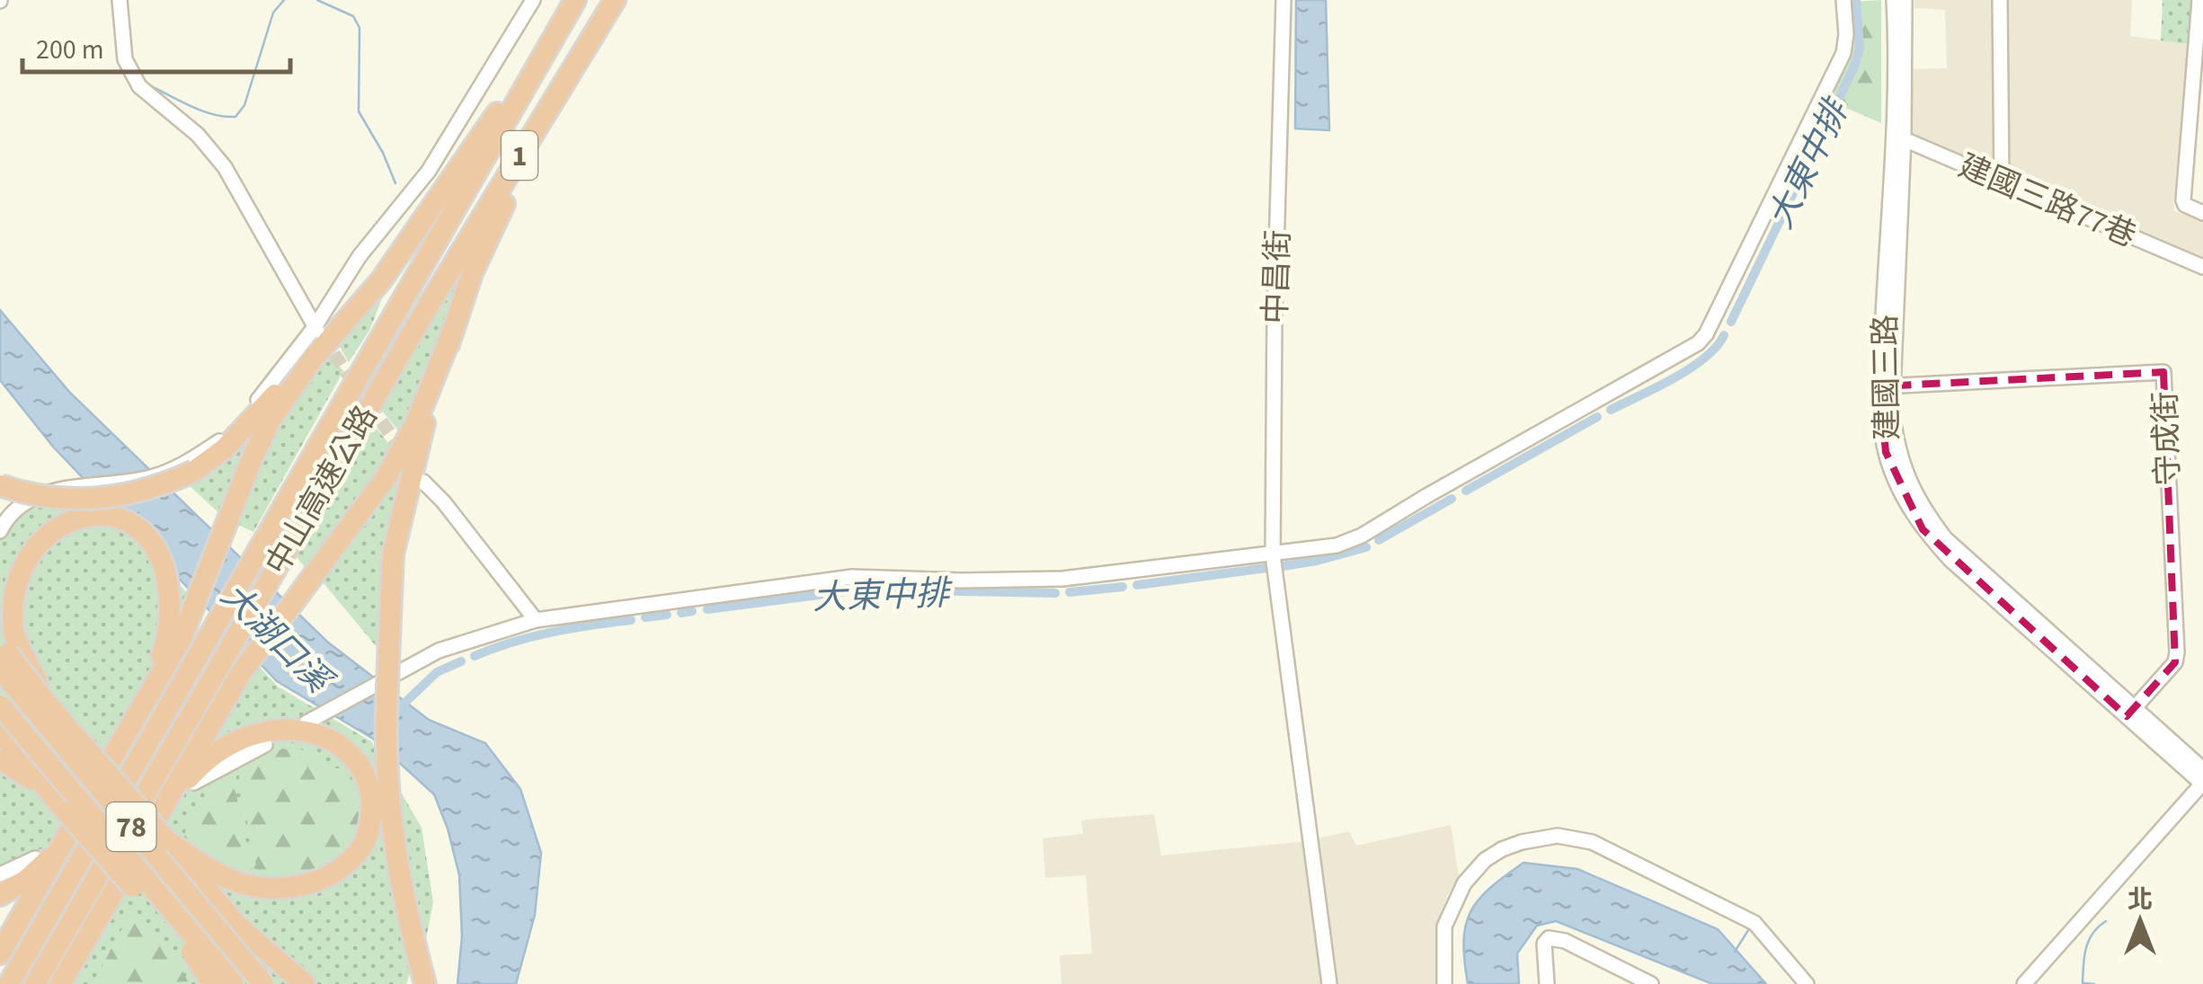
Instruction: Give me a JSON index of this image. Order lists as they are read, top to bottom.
{
  "streets": {
    "highway": ["1", "中山高速公路", "78"],
    "street": [
      "建國三路77巷",
      "中昌街",
      "建國三路",
      "守成街"
    ]
  },
  "crossings": [
    ["建國三路77巷", "建國三路"],
    ["建國三路", "守成街"]
  ],
  "water": ["大東中排", "大湖口溪"],
  "scale_bar": "200 m",
  "north": "top"
}
